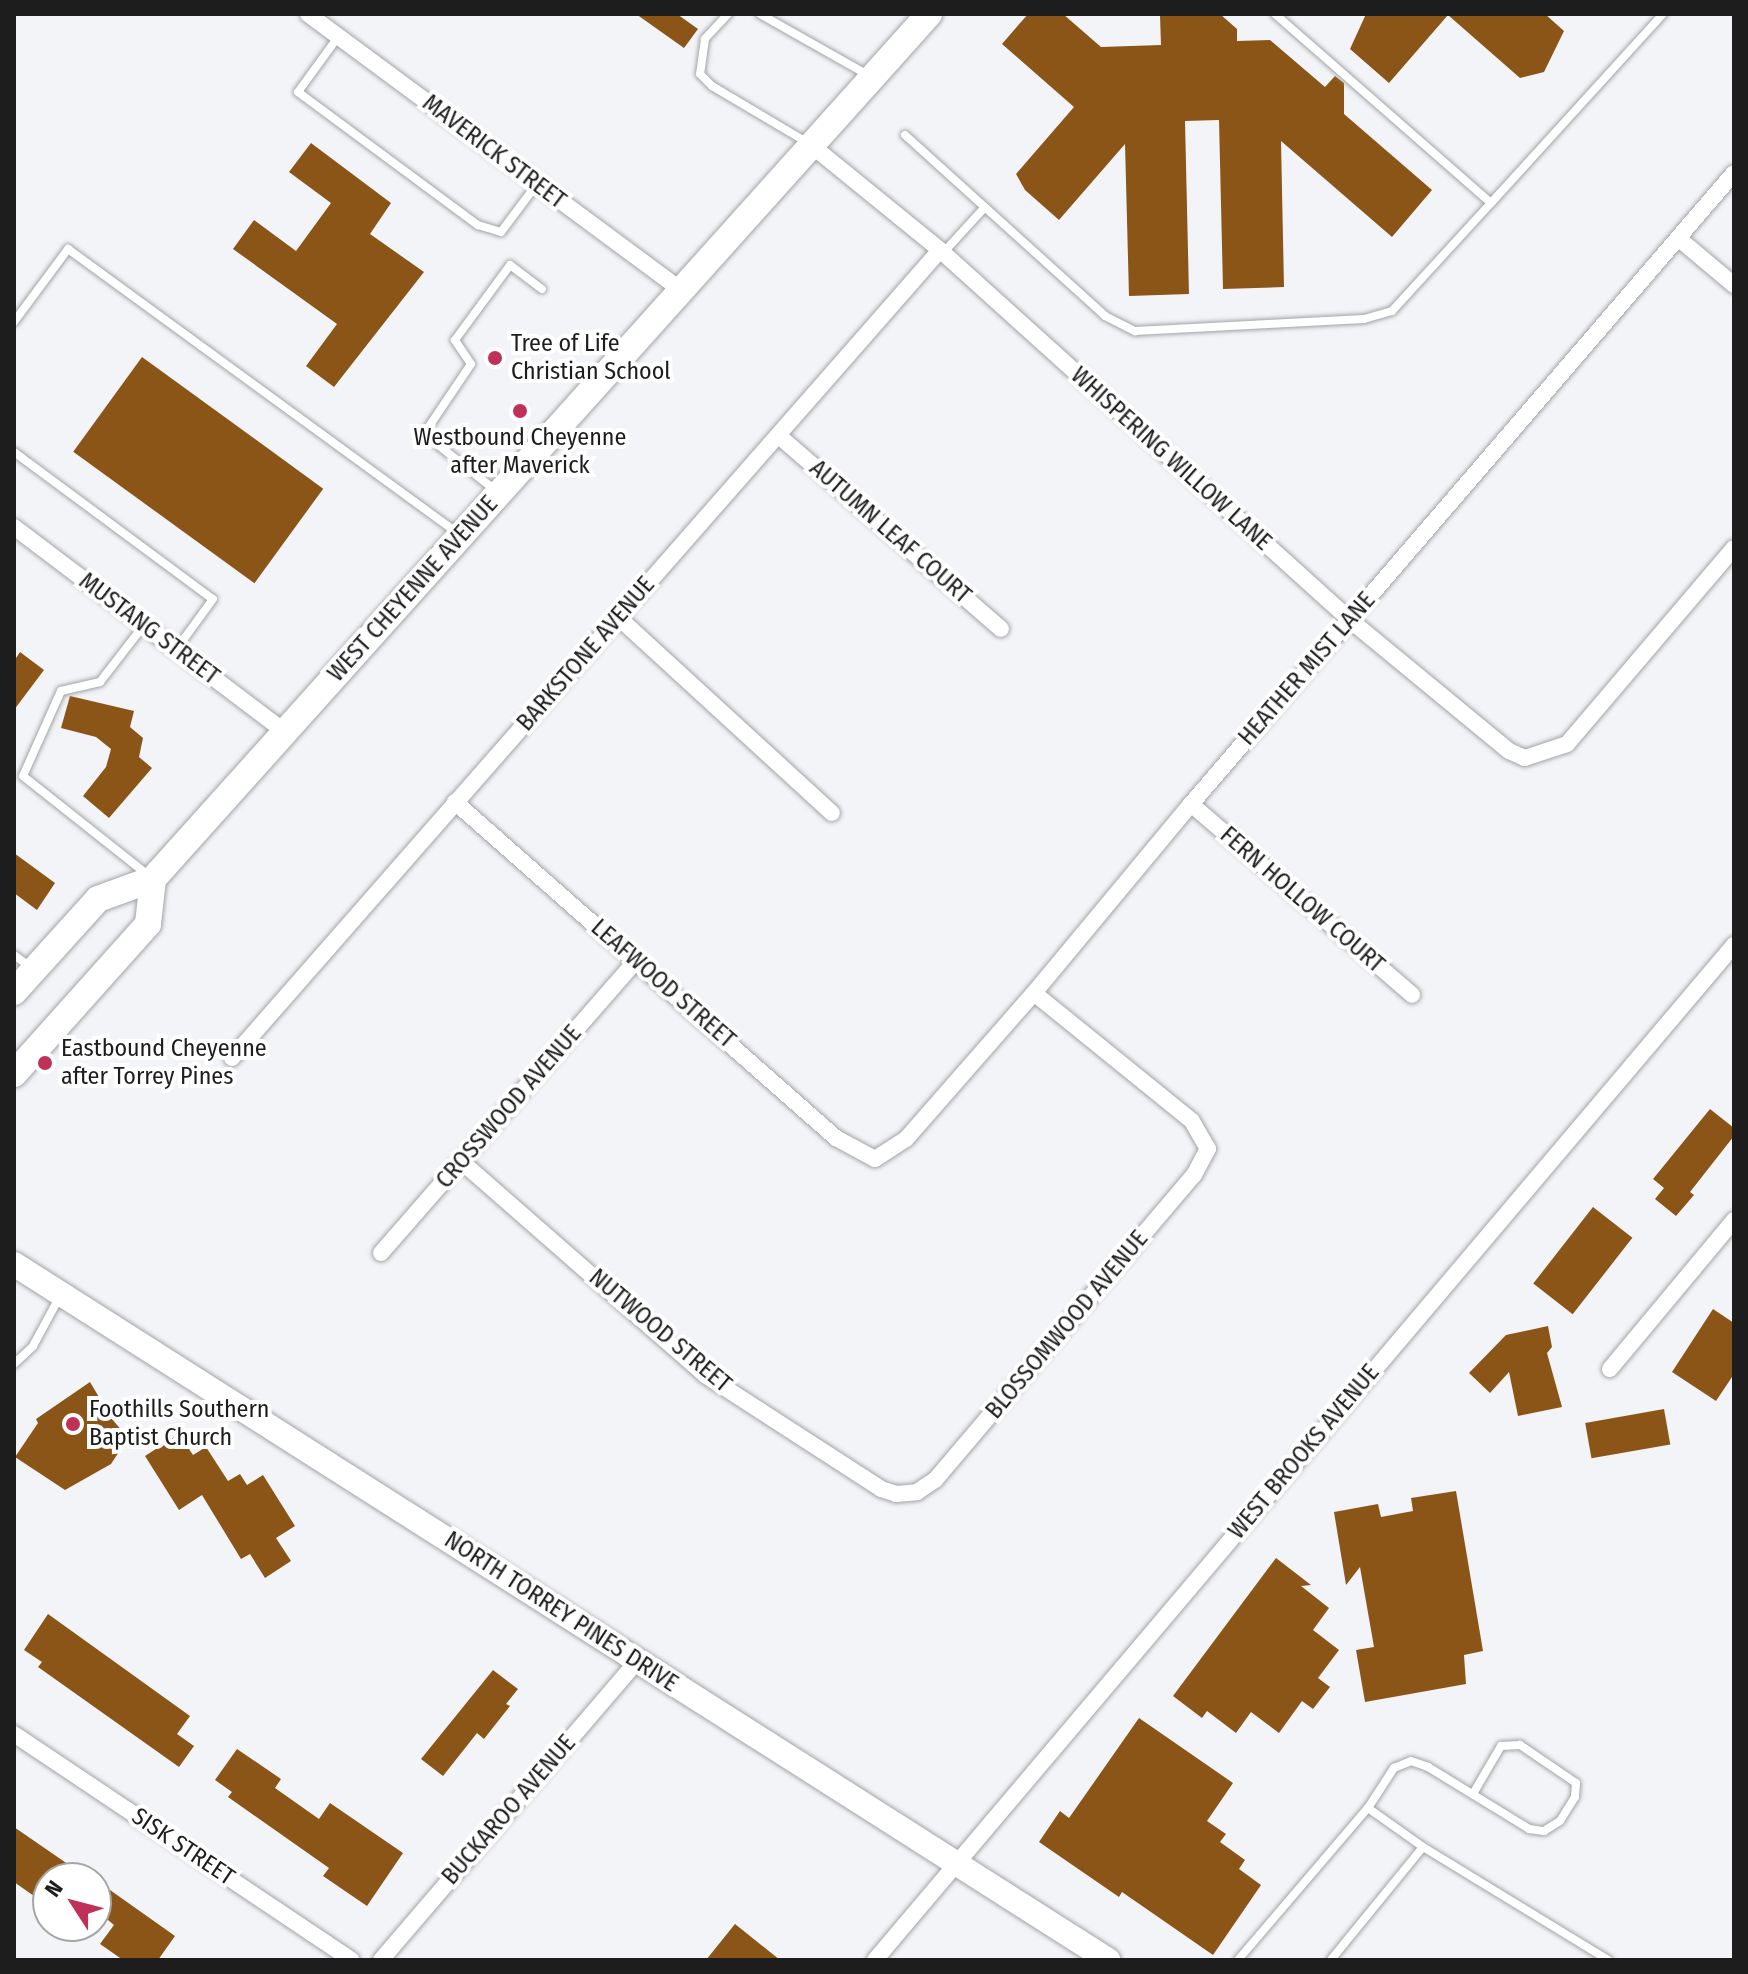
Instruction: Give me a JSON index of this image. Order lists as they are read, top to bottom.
{
  "streets": {
    "main road": ["WEST CHEYENNE AVENUE", "NORTH TORREY PINES DRIVE"],
    "street": [
      "MAVERICK STREET",
      "WHISPERING WILLOW LANE",
      "AUTUMN LEAF COURT",
      "MUSTANG STREET",
      "BARKSTONE AVENUE",
      "HEATHER MIST LANE",
      "FERN HOLLOW COURT",
      "LEAFWOOD STREET",
      "CROSSWOOD AVENUE",
      "BLOSSOMWOOD AVENUE",
      "NUTWOOD STREET",
      "WEST BROOKS AVENUE",
      "BUCKAROO AVENUE",
      "SISK STREET"
    ]
  },
  "crossings": [
    ["MAVERICK STREET", "WEST CHEYENNE AVENUE"],
    ["WHISPERING WILLOW LANE", "WEST CHEYENNE AVENUE"],
    ["WHISPERING WILLOW LANE", "BARKSTONE AVENUE"],
    ["WHISPERING WILLOW LANE", "HEATHER MIST LANE"],
    ["AUTUMN LEAF COURT", "BARKSTONE AVENUE"],
    ["WEST CHEYENNE AVENUE", "MUSTANG STREET"],
    ["BARKSTONE AVENUE", "LEAFWOOD STREET"],
    ["HEATHER MIST LANE", "FERN HOLLOW COURT"],
    ["HEATHER MIST LANE", "LEAFWOOD STREET"],
    ["HEATHER MIST LANE", "BLOSSOMWOOD AVENUE"],
    ["LEAFWOOD STREET", "CROSSWOOD AVENUE"],
    ["CROSSWOOD AVENUE", "NUTWOOD STREET"],
    ["BLOSSOMWOOD AVENUE", "NUTWOOD STREET"],
    ["WEST BROOKS AVENUE", "NORTH TORREY PINES DRIVE"],
    ["NORTH TORREY PINES DRIVE", "BUCKAROO AVENUE"]
  ],
  "places": [
    "Tree of Life Christian School",
    "Westbound Cheyenne after Maverick",
    "Eastbound Cheyenne after Torrey Pines",
    "Foothills Southern Baptist Church"
  ],
  "north": "top left"
}
